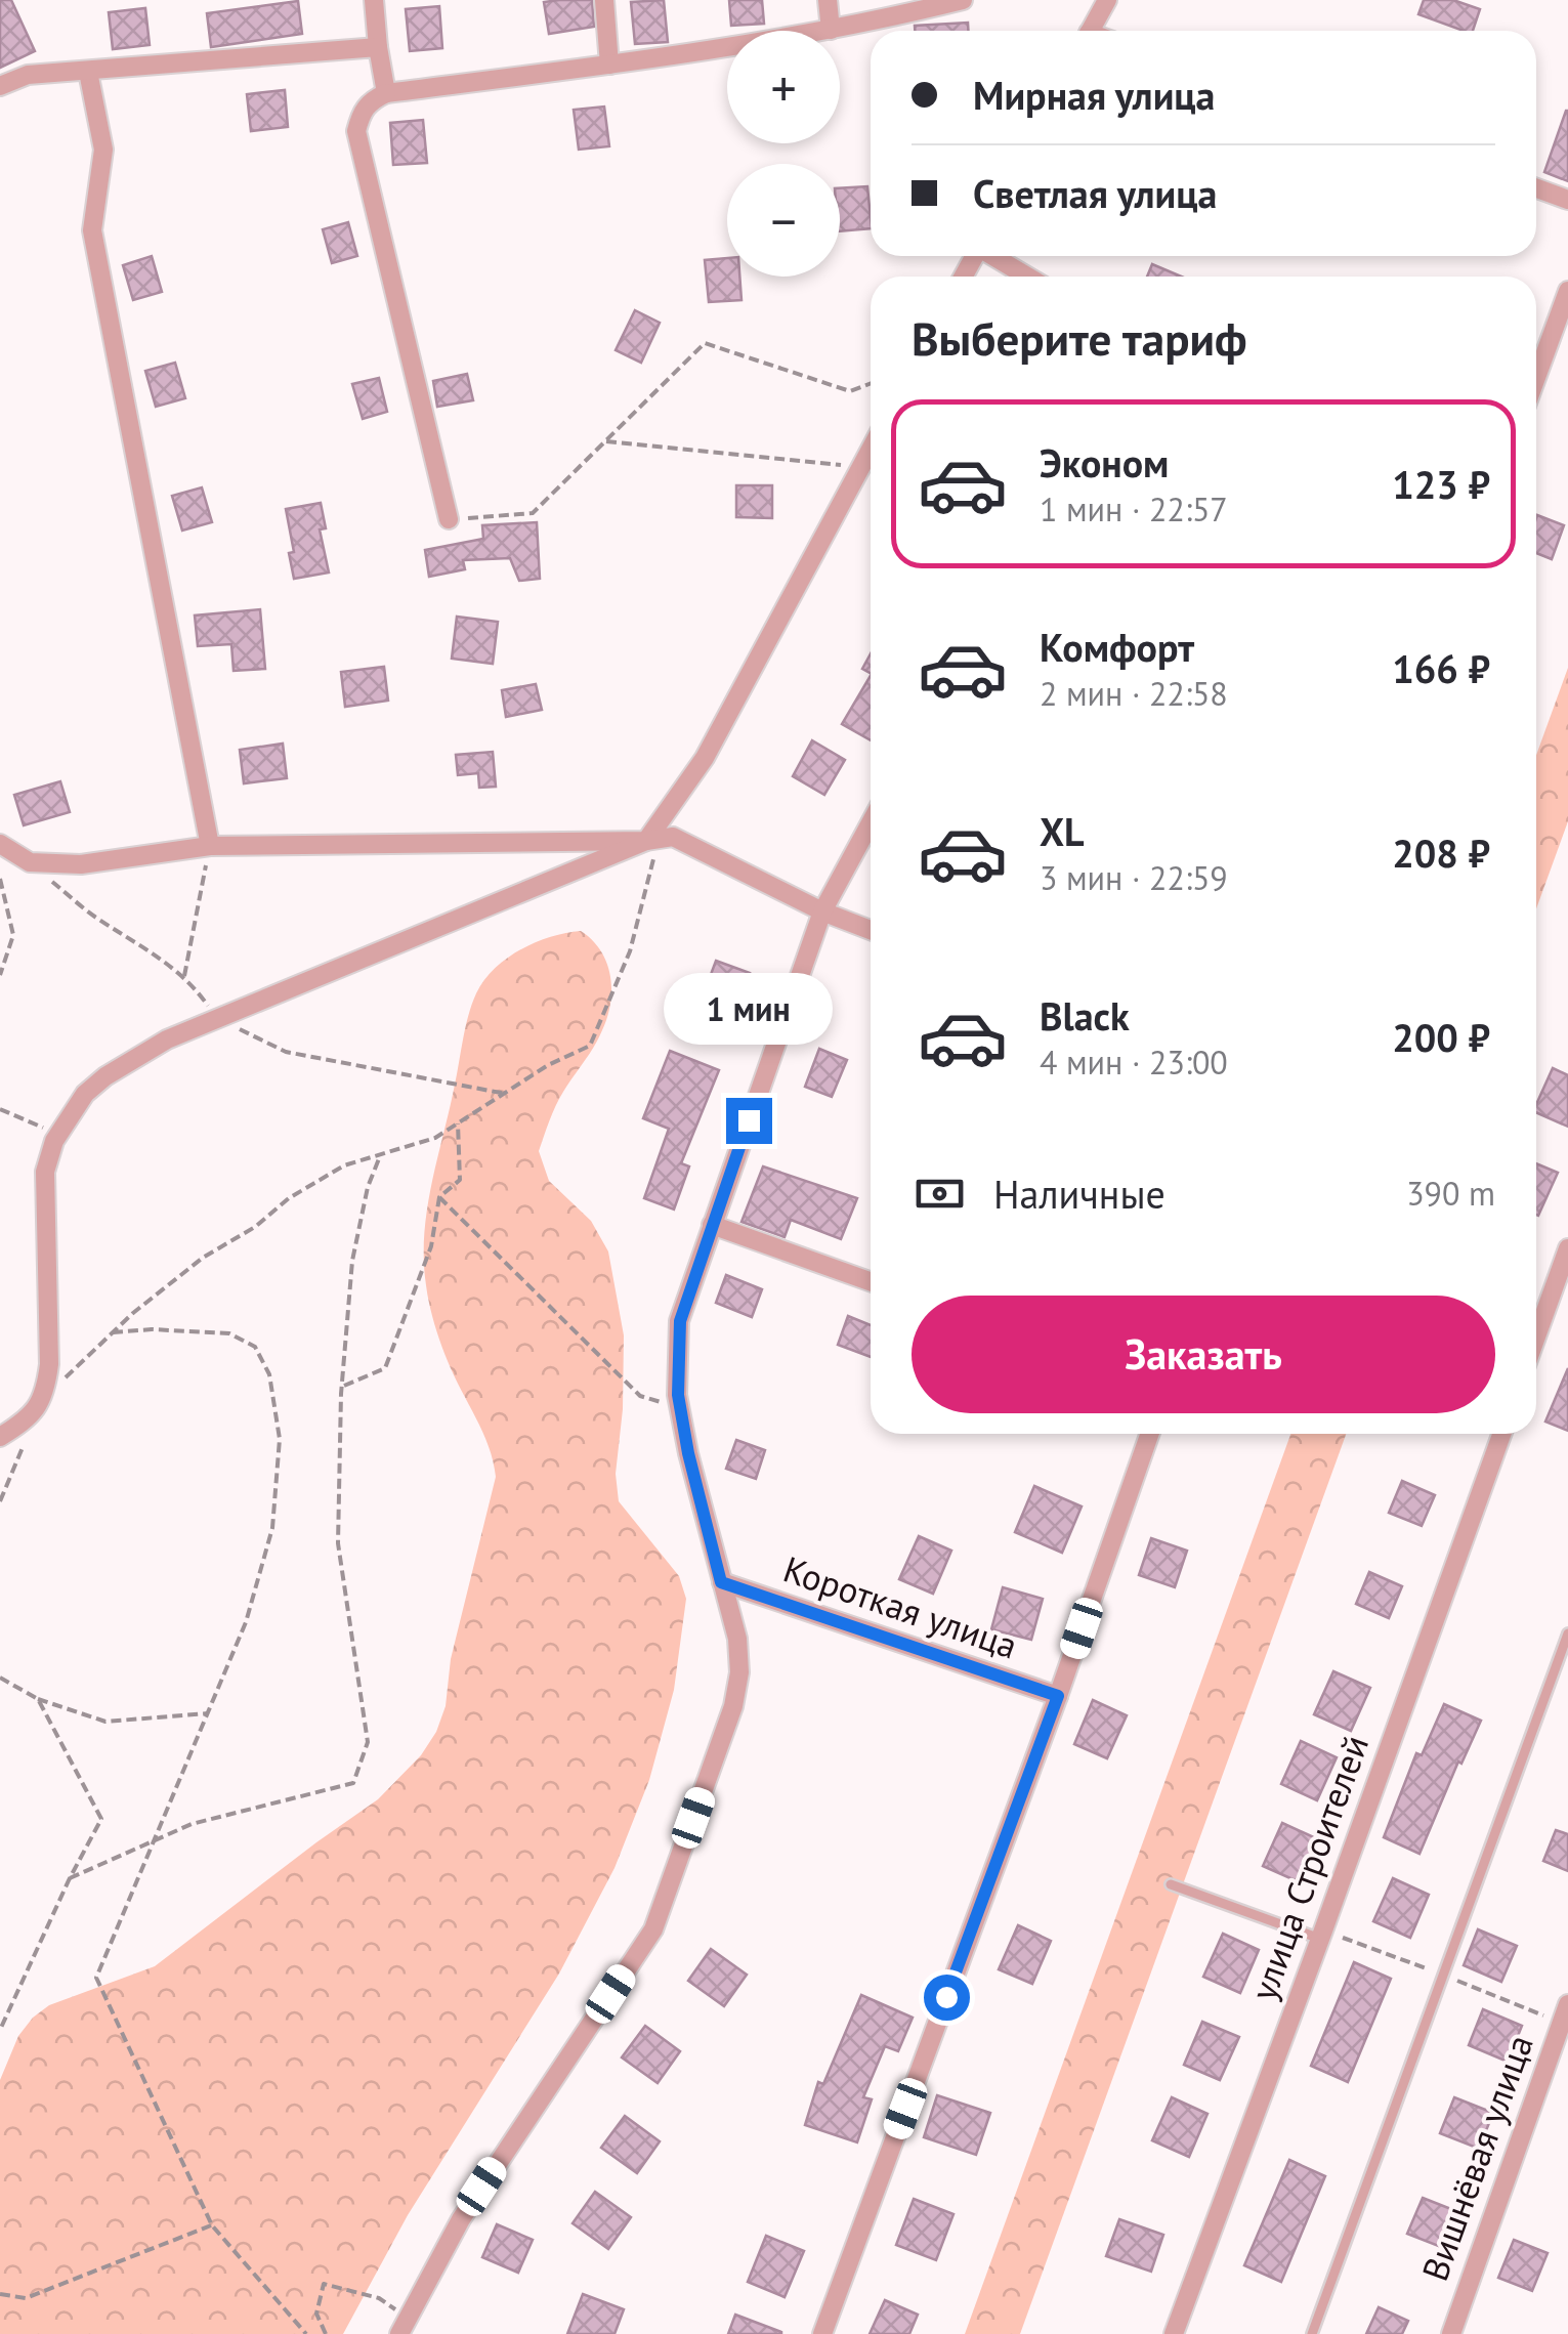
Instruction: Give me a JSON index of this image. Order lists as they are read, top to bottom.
{
  "streets": {
    "street": ["Короткая улица", "улица Строителей", "Вишнёвая улица"]
  },
  "page": {
    "map_buttons": ["+", "−"],
    "banner": ["Мирная улица", "Светлая улица"],
    "heading": "Выберите тариф",
    "list": [
      {
        "name": "Эконом",
        "note": "1 мин · 22:57",
        "value": "123 ₽"
      },
      {
        "name": "Комфорт",
        "note": "2 мин · 22:58",
        "value": "166 ₽"
      },
      {
        "name": "XL",
        "note": "3 мин · 22:59",
        "value": "208 ₽"
      },
      {
        "name": "Black",
        "note": "4 мин · 23:00",
        "value": "200 ₽"
      }
    ],
    "bubble": "1 мин",
    "pay": ["Наличные", "390 m"],
    "buttons": "Заказать"
  }
}
